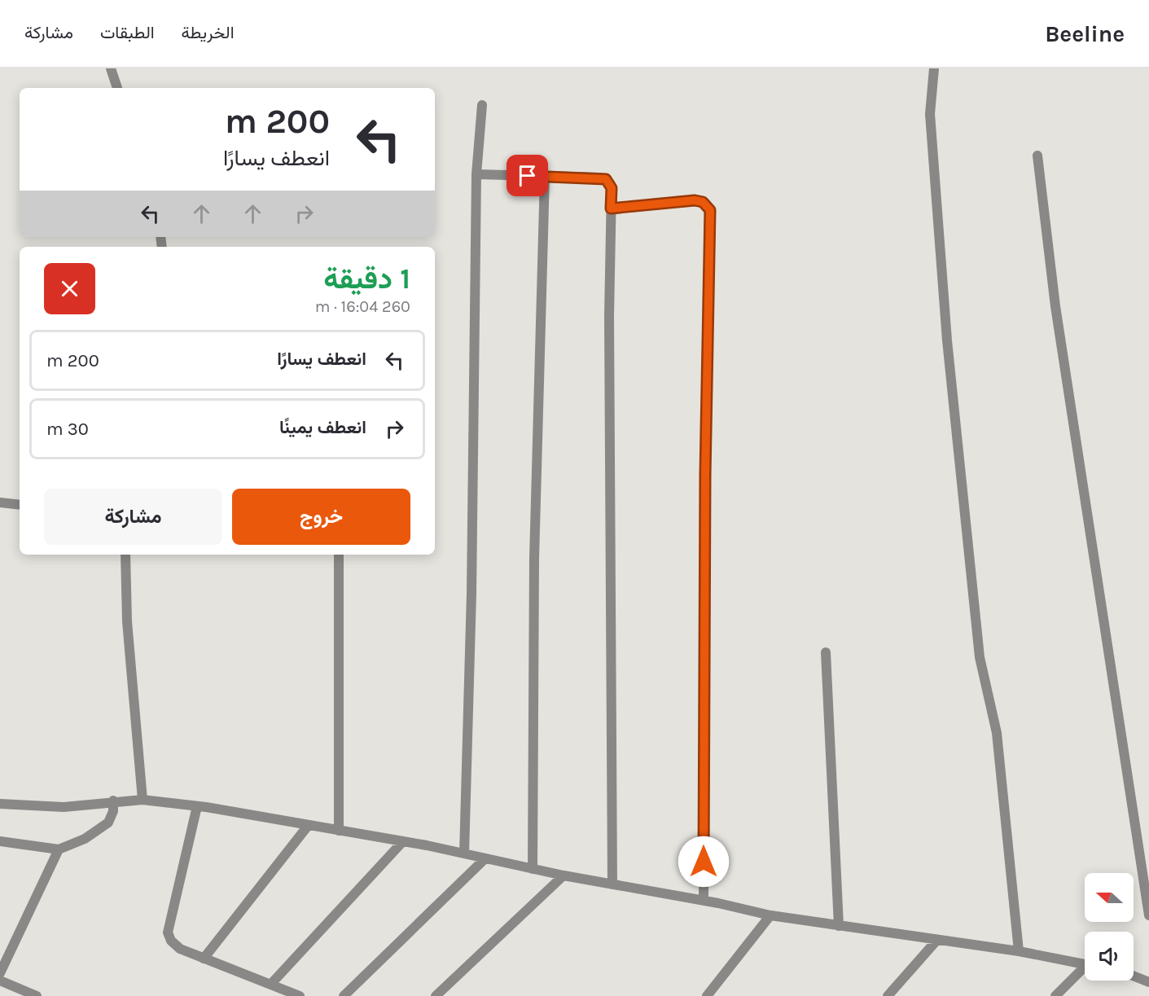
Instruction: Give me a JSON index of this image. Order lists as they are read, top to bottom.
{
  "north": "left",
  "page": {
    "header": "Beeline",
    "nav": ["الخريطة", "الطبقات", "مشاركة"],
    "turn": ["200 m", "انعطف يسارًا"],
    "heading": ["1 دقيقة", "260 m · 16:04"],
    "list": [
      {
        "name": "انعطف يسارًا",
        "value": "200 m"
      },
      {
        "name": "انعطف يمينًا",
        "value": "30 m"
      }
    ],
    "buttons": ["خروج", "مشاركة"]
  }
}
